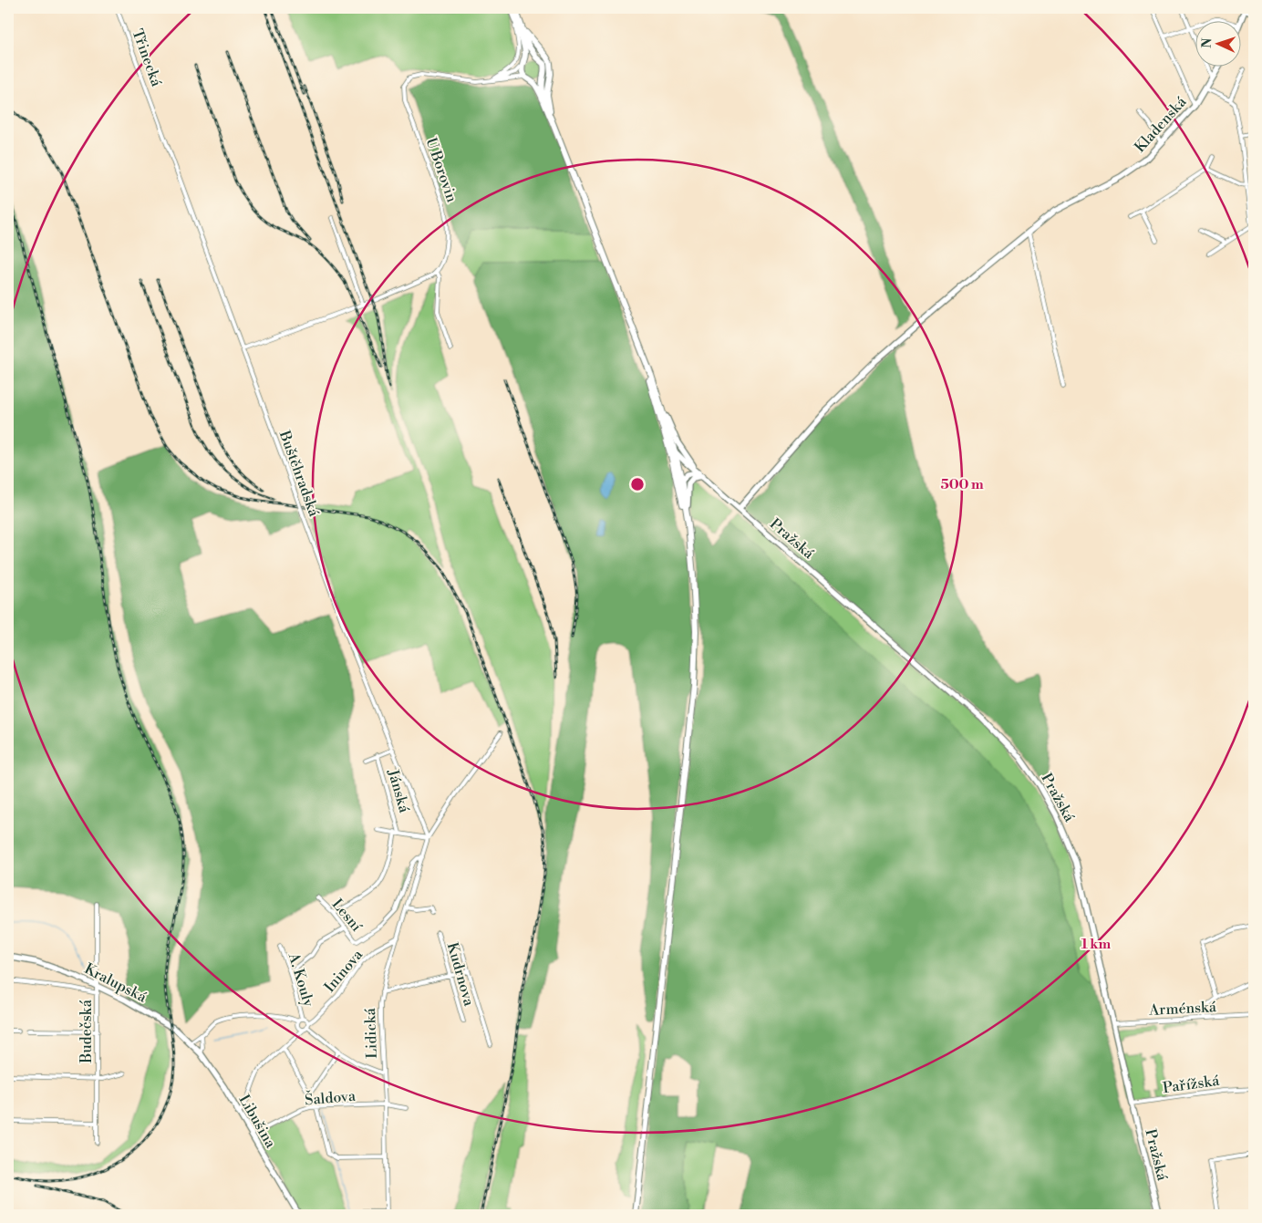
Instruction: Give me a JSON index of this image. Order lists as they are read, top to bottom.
{
  "streets": {
    "street": [
      "Třinecká",
      "Kladenská",
      "U Borovin",
      "Buštěhradská",
      "Pražská",
      "Jánská",
      "Lesní",
      "Ininova",
      "Kudrnova",
      "A. Kouly",
      "Kralupská",
      "Arménská",
      "Budečská",
      "Lidická",
      "Pařížská",
      "Šaldova",
      "Libušina"
    ]
  },
  "crossings": [
    ["Třinecká", "Buštěhradská"],
    ["Kladenská", "Pražská"],
    ["Buštěhradská", "Jánská"],
    ["Buštěhradská", "Lidická"],
    ["Pražská", "Arménská"],
    ["Pražská", "Pařížská"],
    ["Jánská", "Lesní"],
    ["Lesní", "Lidická"],
    ["Ininova", "Lidická"],
    ["Ininova", "Libušina"],
    ["Kralupská", "Budečská"],
    ["Kralupská", "Libušina"],
    ["Lidická", "Šaldova"]
  ],
  "north": "left",
  "rings": ["500 m", "1 km"]
}
